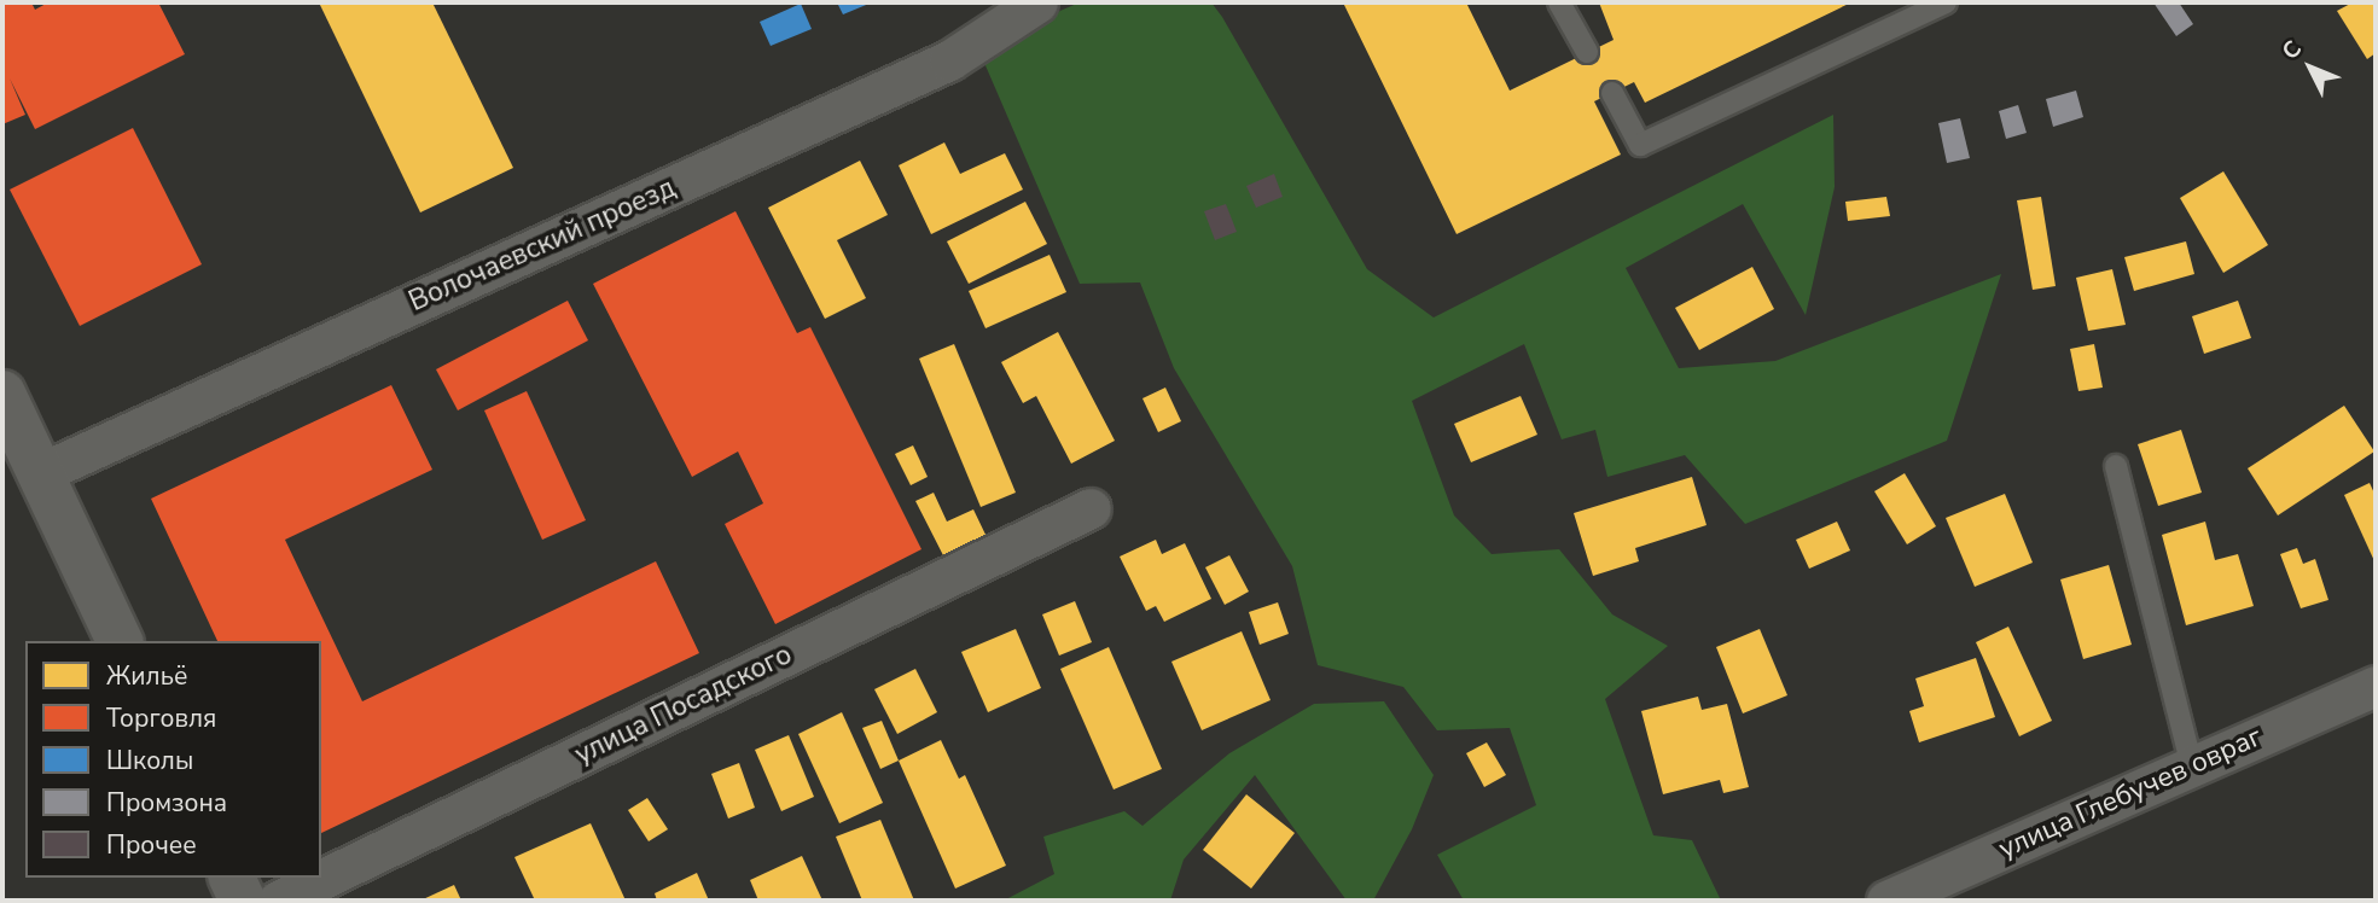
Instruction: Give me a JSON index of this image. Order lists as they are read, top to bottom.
{
  "streets": {
    "street": ["Волочаевский проезд", "улица Посадского", "улица Глебучев овраг"]
  },
  "legend": [
    "Жильё",
    "Торговля",
    "Школы",
    "Промзона",
    "Прочее"
  ],
  "north": "top left"
}
